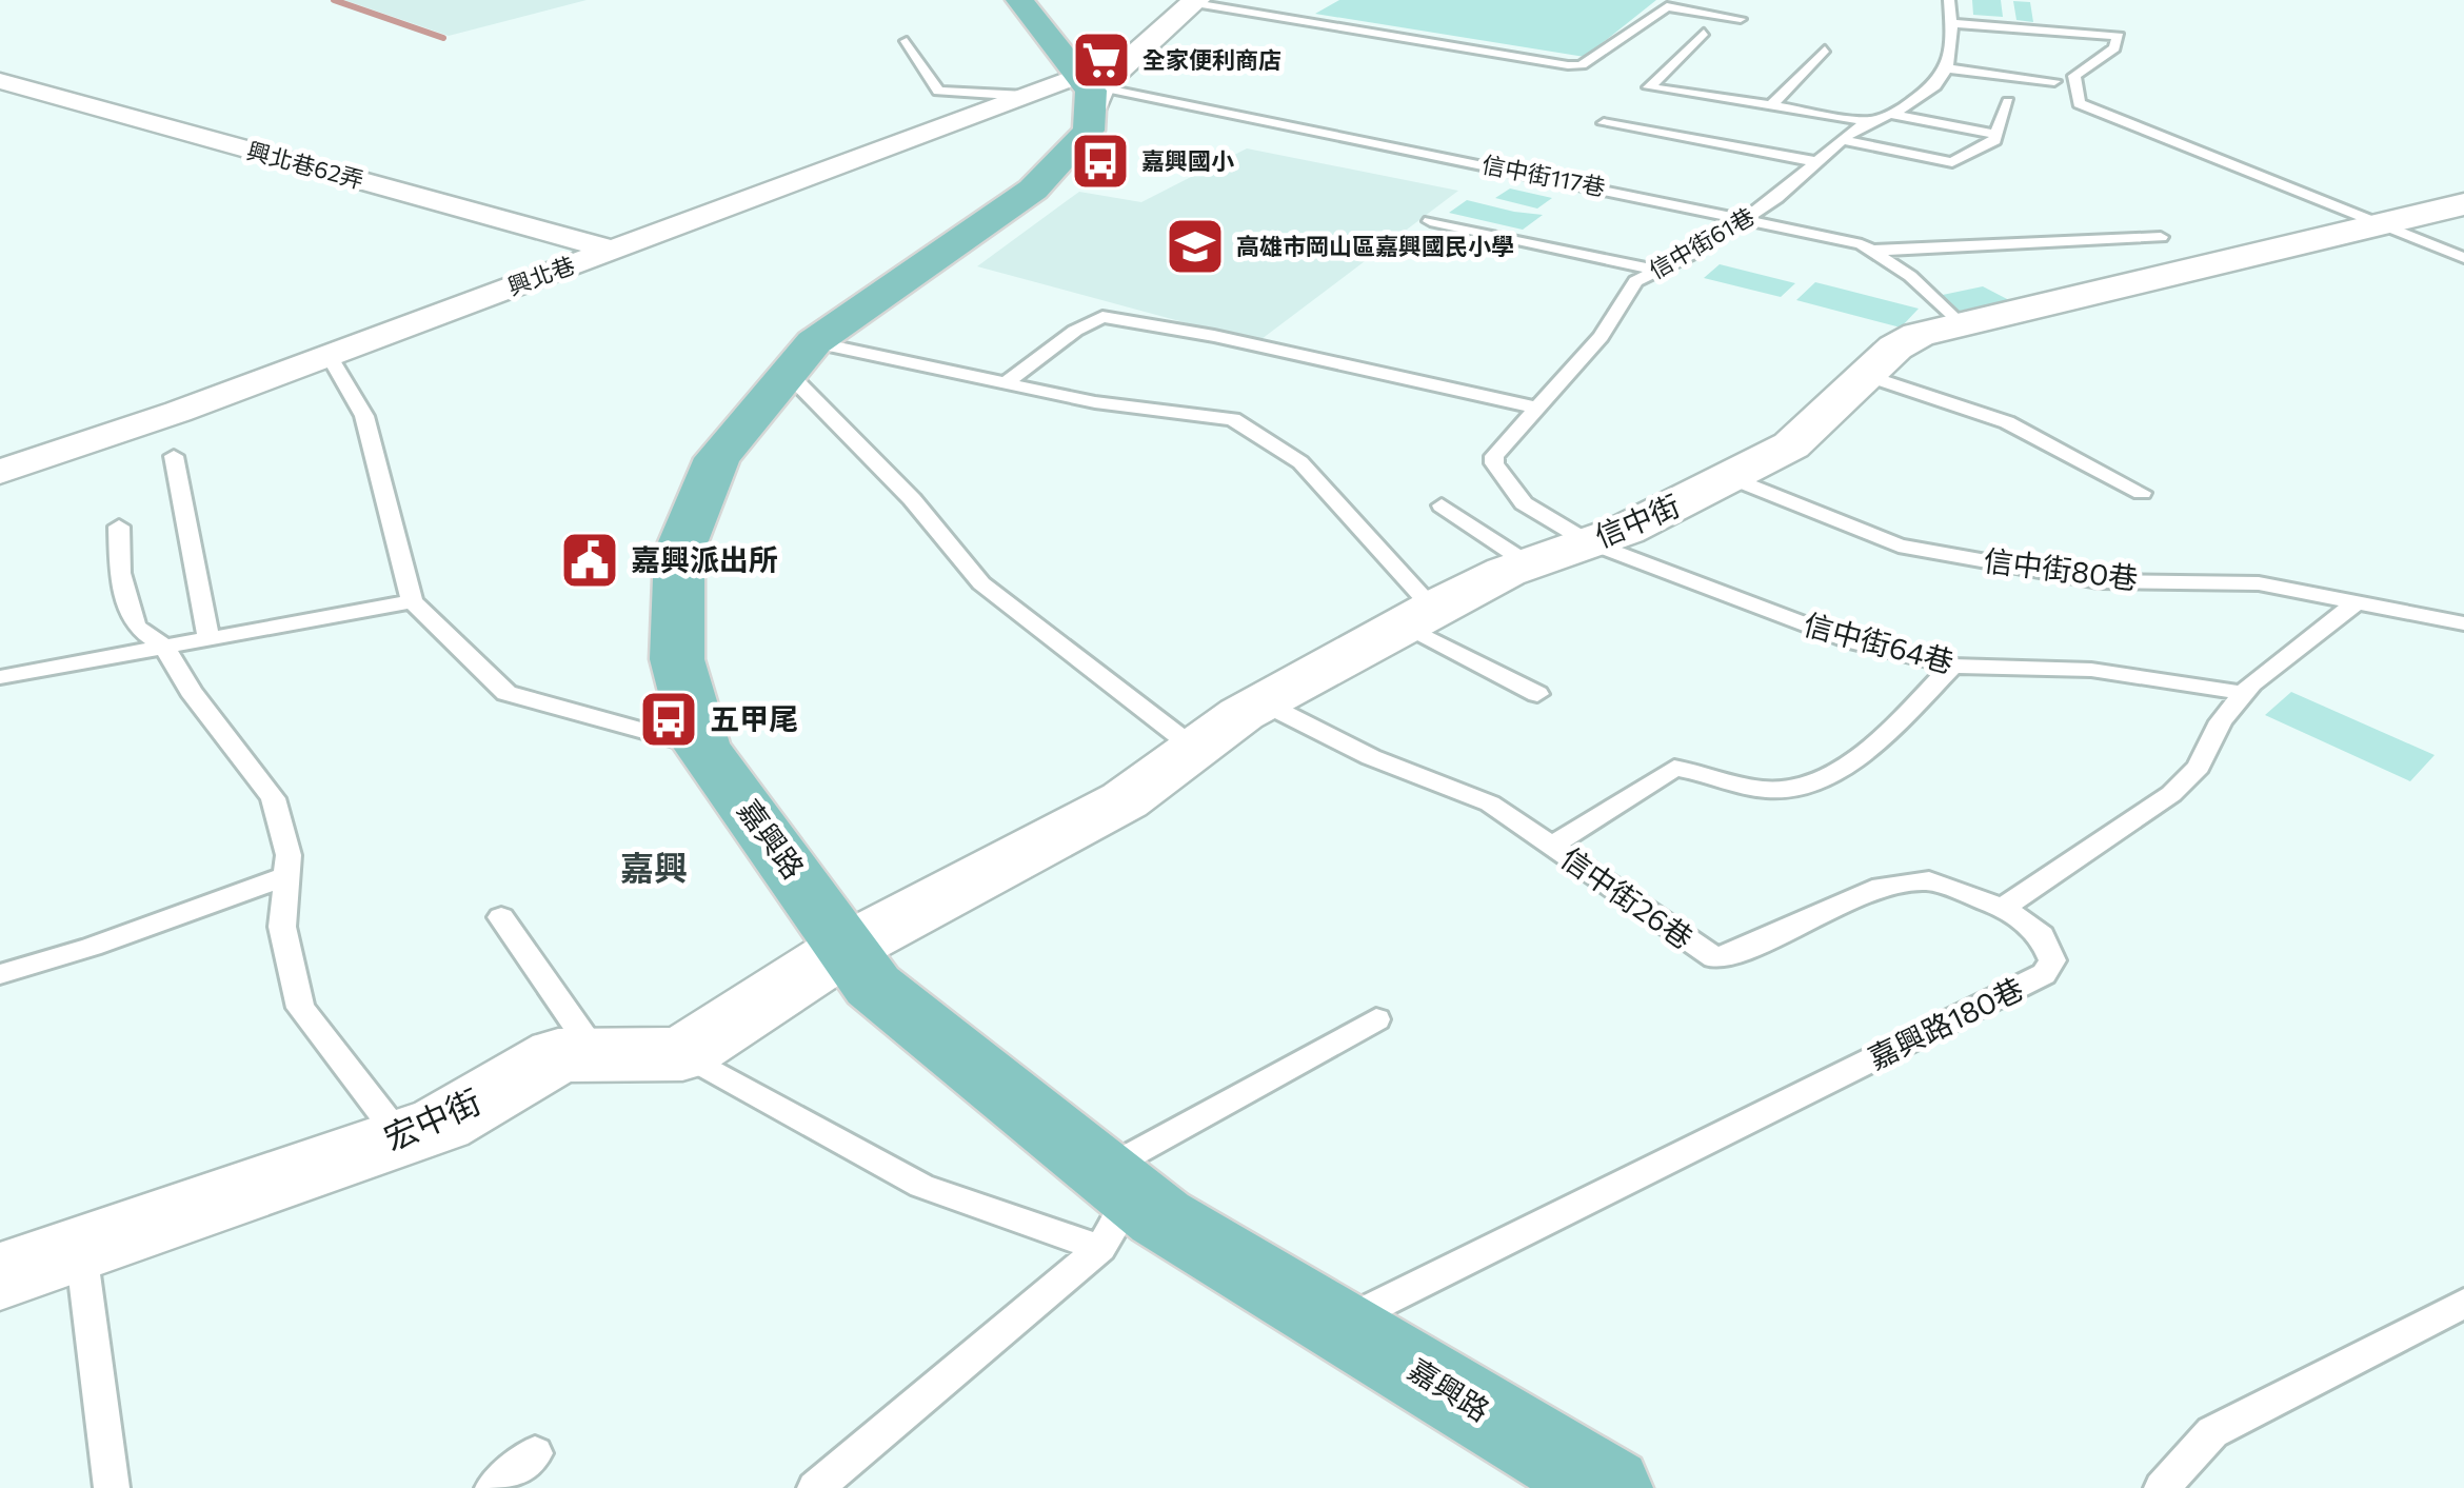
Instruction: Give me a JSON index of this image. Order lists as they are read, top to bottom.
{
  "streets": {
    "main road": ["嘉興路"],
    "street": [
      "興北巷62弄",
      "興北巷",
      "信中街",
      "宏中街"
    ],
    "lane": [
      "信中街117巷",
      "信中街61巷",
      "信中街80巷",
      "信中街64巷",
      "信中街26巷",
      "嘉興路180巷"
    ]
  },
  "crossings": [
    ["興北巷62弄", "興北巷"],
    ["信中街117巷", "信中街61巷"],
    ["信中街117巷", "興北巷"],
    ["信中街117巷", "信中街"],
    ["信中街117巷", "嘉興路"],
    ["信中街61巷", "信中街"],
    ["信中街61巷", "信中街64巷"],
    ["興北巷", "嘉興路"],
    ["信中街", "信中街80巷"],
    ["信中街", "信中街64巷"],
    ["信中街", "嘉興路"],
    ["信中街", "信中街26巷"],
    ["嘉興路", "嘉興路180巷"],
    ["信中街26巷", "嘉興路180巷"]
  ],
  "districts": ["嘉興"],
  "places": {
    "supermarket": ["全家便利商店"],
    "bus stop": ["嘉興國小", "五甲尾"],
    "school or university": ["高雄市岡山區嘉興國民小學"],
    "public building": ["嘉興派出所"]
  }
}
